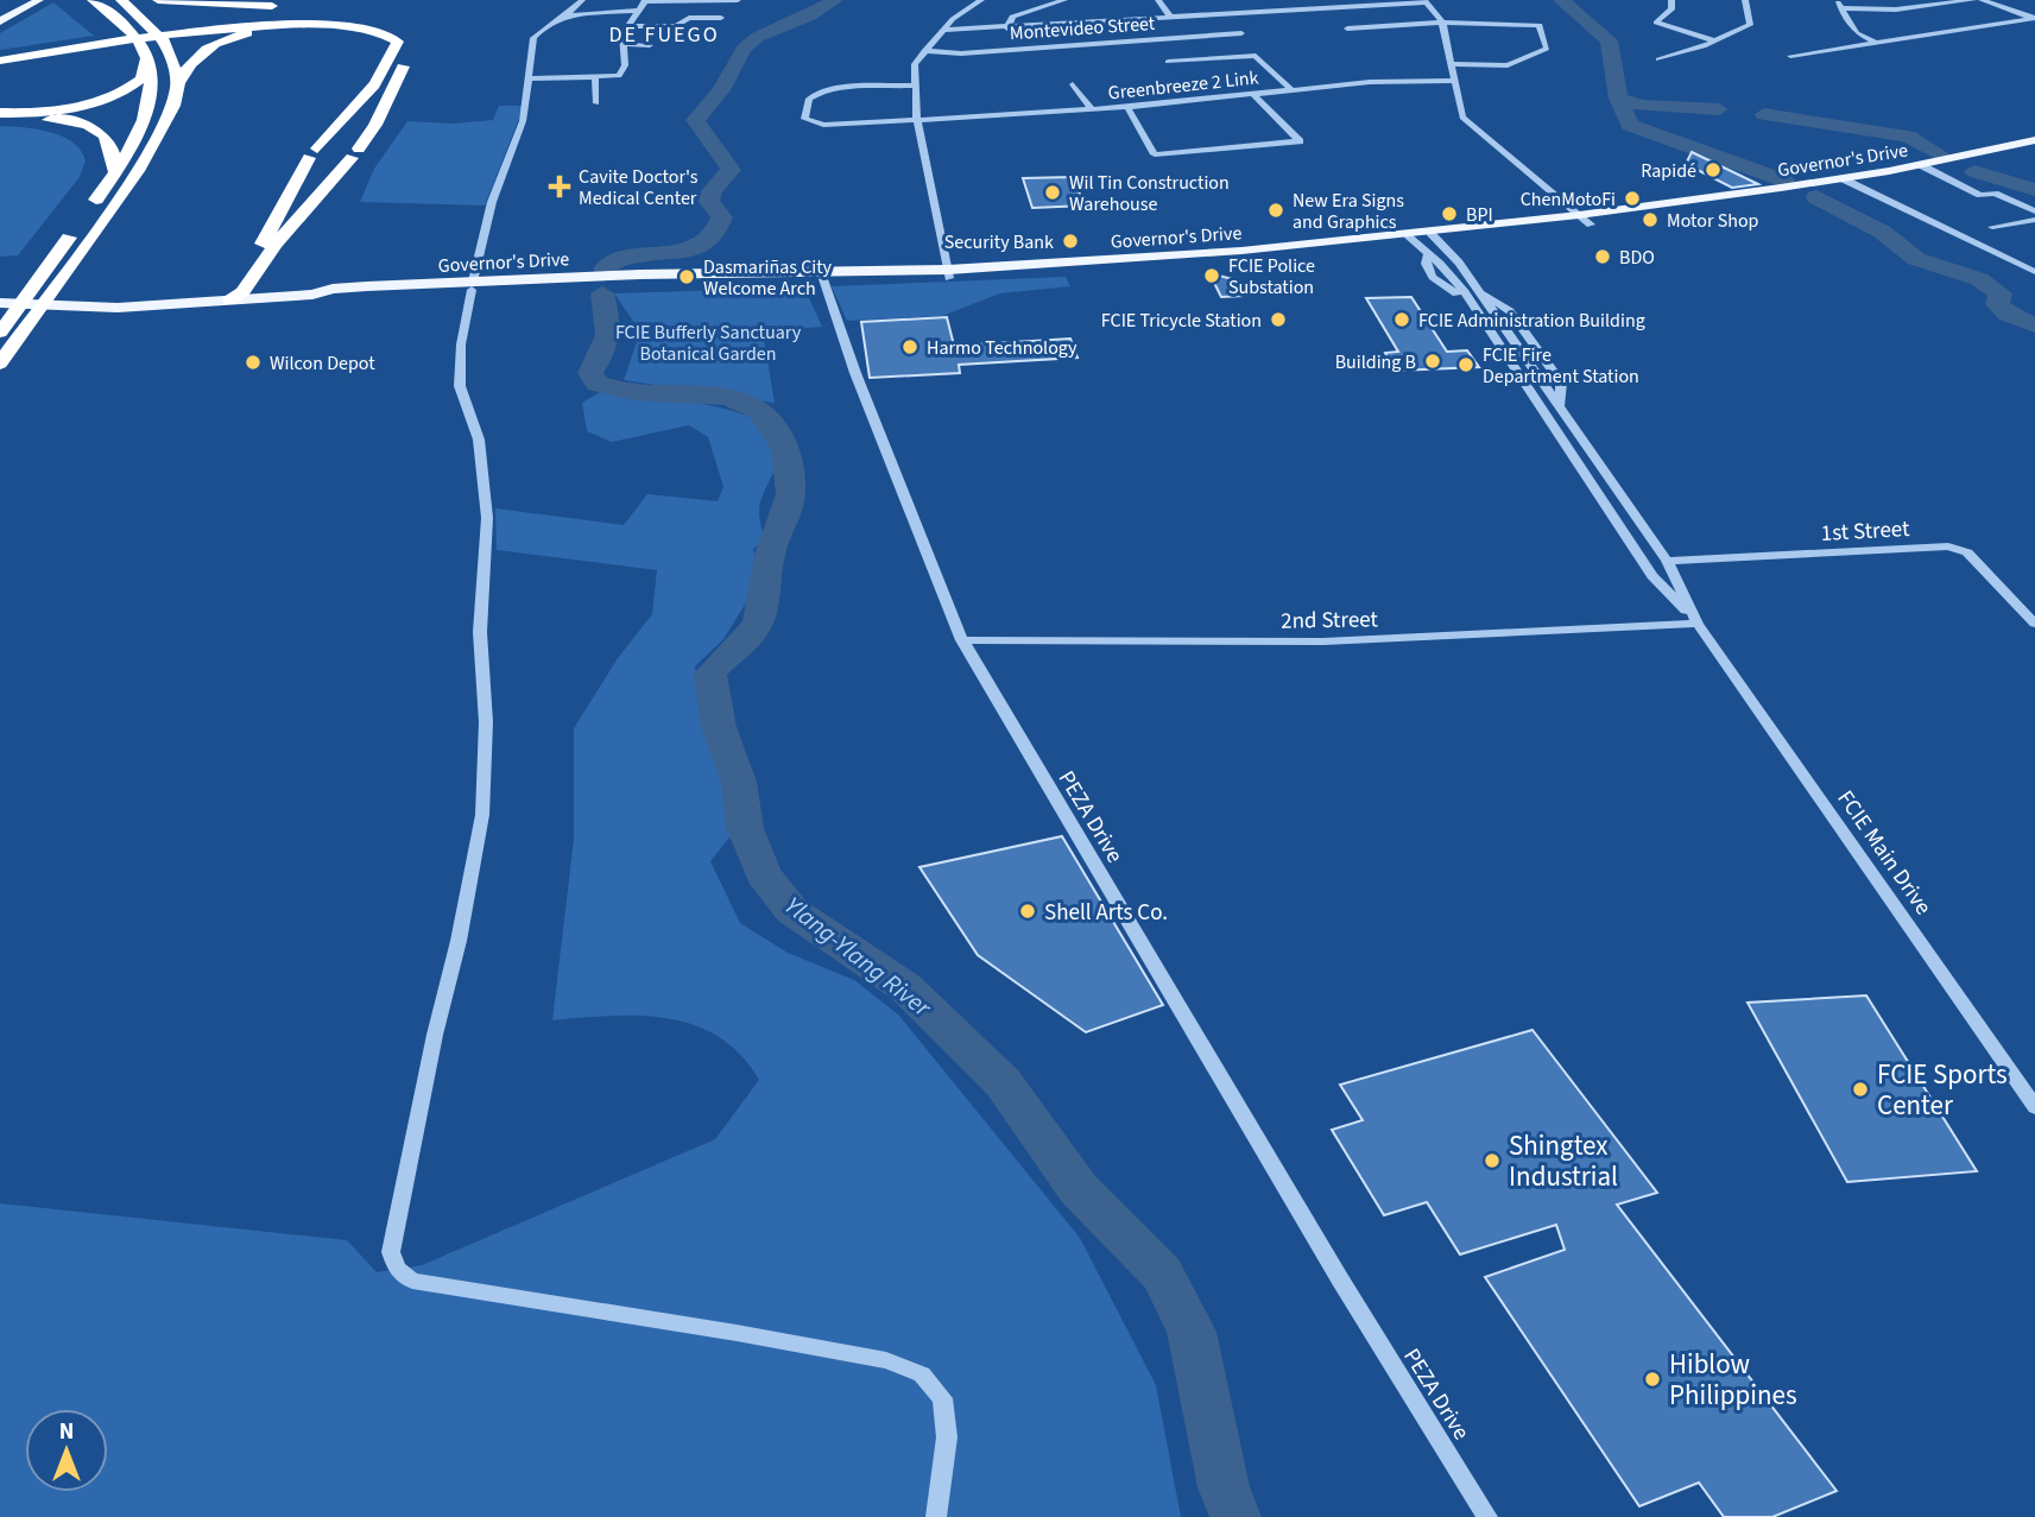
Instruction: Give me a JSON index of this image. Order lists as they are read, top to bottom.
{
  "streets": {
    "main road": ["Governor's Drive"],
    "street": [
      "Montevideo Street",
      "Greenbreeze 2 Link",
      "1st Street",
      "2nd Street",
      "PEZA Drive",
      "FCIE Main Drive"
    ]
  },
  "crossings": [
    ["Governor's Drive", "PEZA Drive"],
    ["Governor's Drive", "FCIE Main Drive"],
    ["1st Street", "FCIE Main Drive"],
    ["2nd Street", "PEZA Drive"],
    ["2nd Street", "FCIE Main Drive"]
  ],
  "districts": ["DE FUEGO"],
  "water": ["Ylang-Ylang River"],
  "parks": ["FCIE Bufferly Sanctuary Botanical Garden"],
  "places": {
    "other": [
      "Rapidé",
      "Wil Tin Construction Warehouse",
      "ChenMotoFi",
      "New Era Signs and Graphics",
      "BPI",
      "Motor Shop",
      "Security Bank",
      "BDO",
      "FCIE Police Substation",
      "Dasmariñas City Welcome Arch",
      "FCIE Tricycle Station",
      "FCIE Administration Building",
      "Harmo Technology",
      "Building B",
      "Wilcon Depot",
      "FCIE Fire Department Station",
      "Shell Arts Co.",
      "FCIE Sports Center",
      "Shingtex Industrial",
      "Hiblow Philippines"
    ],
    "health": ["Cavite Doctor's Medical Center"]
  },
  "north": "top"
}
